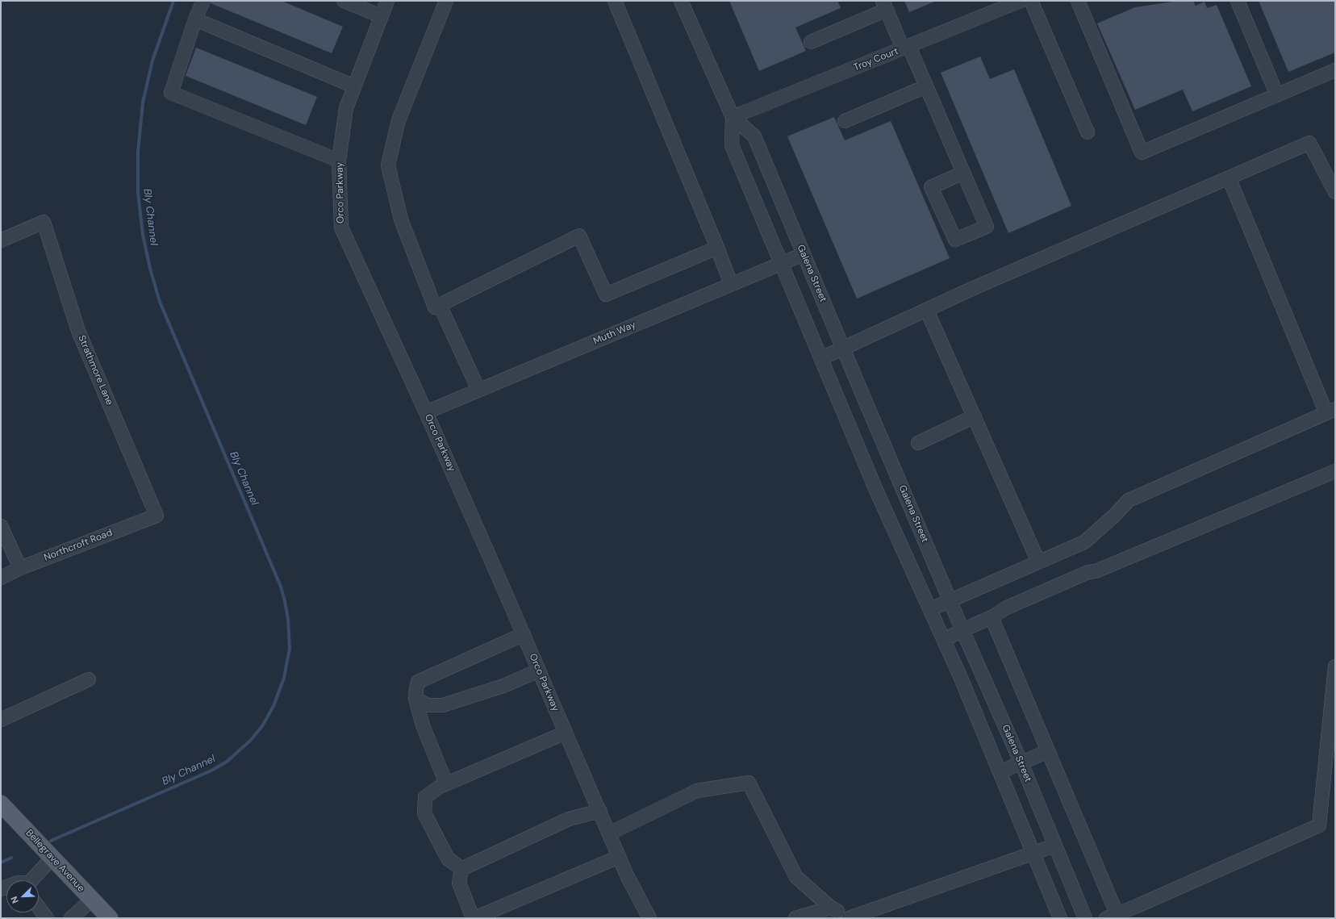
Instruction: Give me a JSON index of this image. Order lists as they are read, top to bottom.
{
  "streets": {
    "main road": ["Bellegrave Avenue"],
    "street": [
      "Troy Court",
      "Orco Parkway",
      "Galena Street",
      "Muth Way",
      "Strathmore Lane",
      "Northcroft Road"
    ]
  },
  "crossings": [
    ["Troy Court", "Galena Street"],
    ["Orco Parkway", "Muth Way"],
    ["Galena Street", "Muth Way"],
    ["Strathmore Lane", "Northcroft Road"]
  ],
  "water": ["Bly Channel"],
  "north": "bottom left"
}
